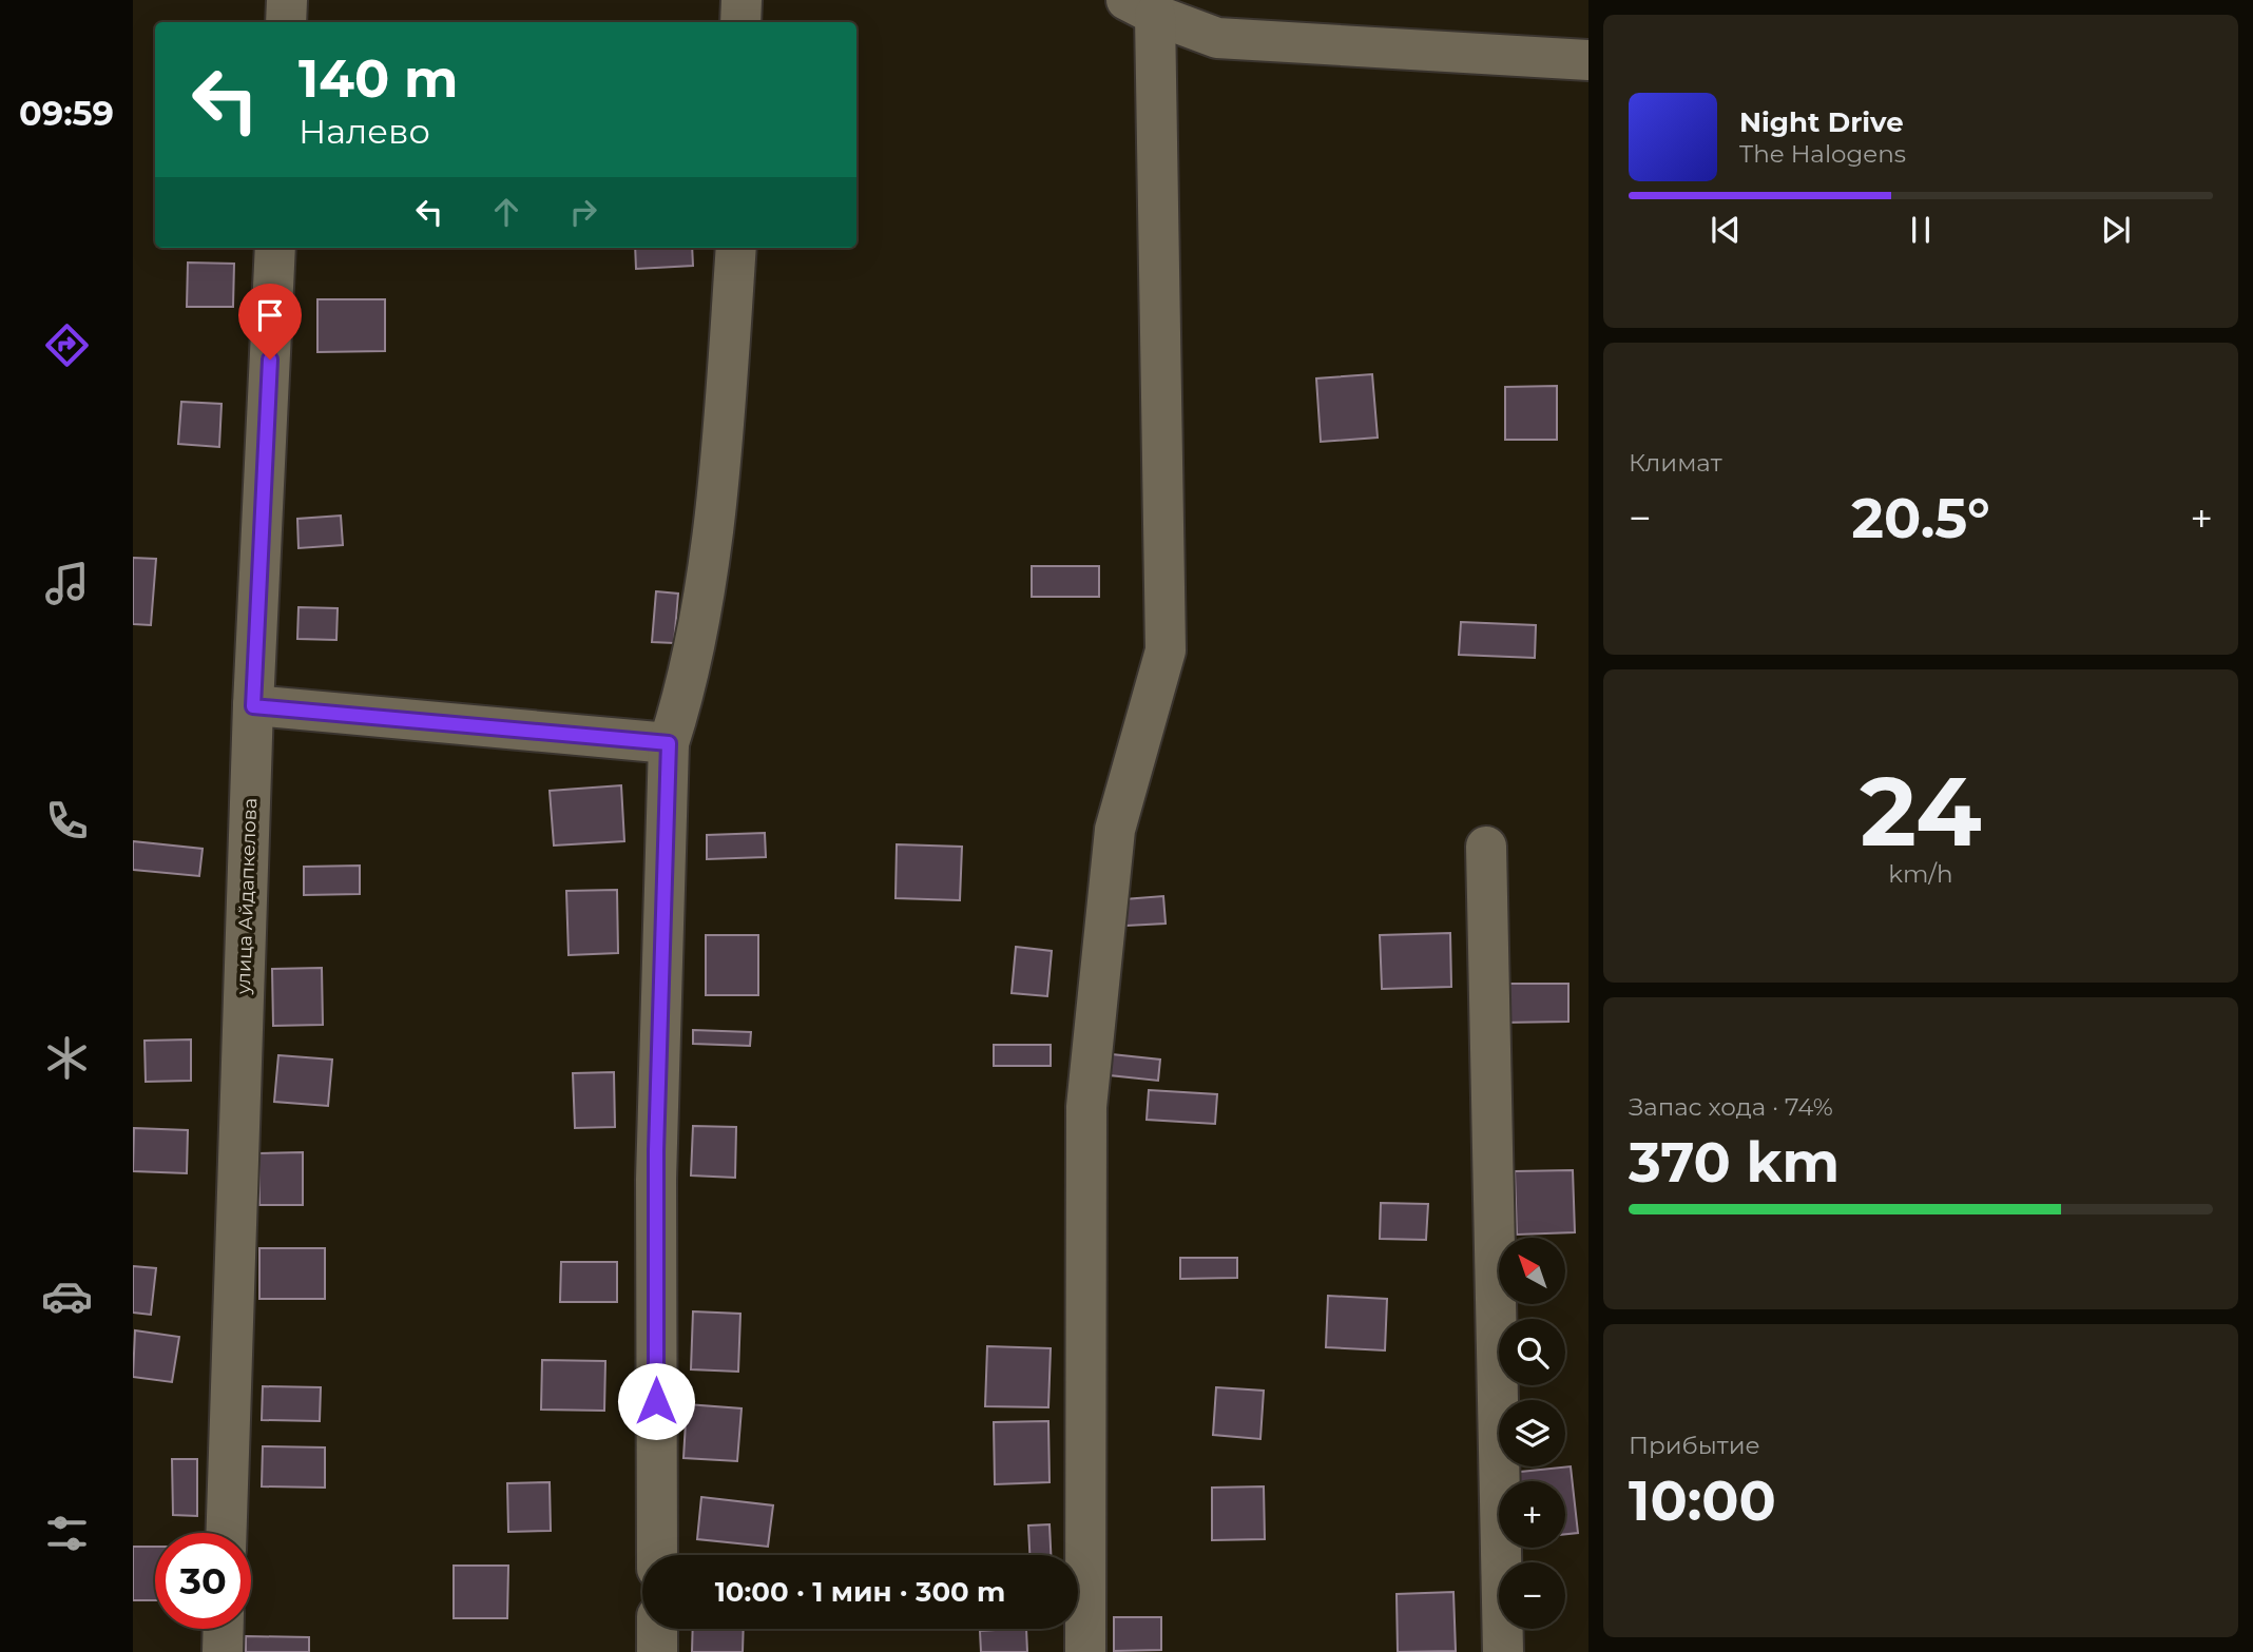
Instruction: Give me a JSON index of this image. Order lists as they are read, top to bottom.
{
  "streets": {
    "street": ["улица Айдапкелова"]
  },
  "north": "top left",
  "page": {
    "tabs": "09:59",
    "turn": ["140 m", "Налево"],
    "song": ["Night Drive", "The Halogens"],
    "tile": [
      "Климат",
      ["24", "km/h"],
      ["Запас хода · 74%", "370 km"],
      ["Прибытие", "10:00"]
    ],
    "heat": ["−", "20.5°", "+"],
    "map_buttons": ["+", "−"],
    "limit": "30",
    "trip": "10:00 · 1 мин · 300 m"
  }
}
